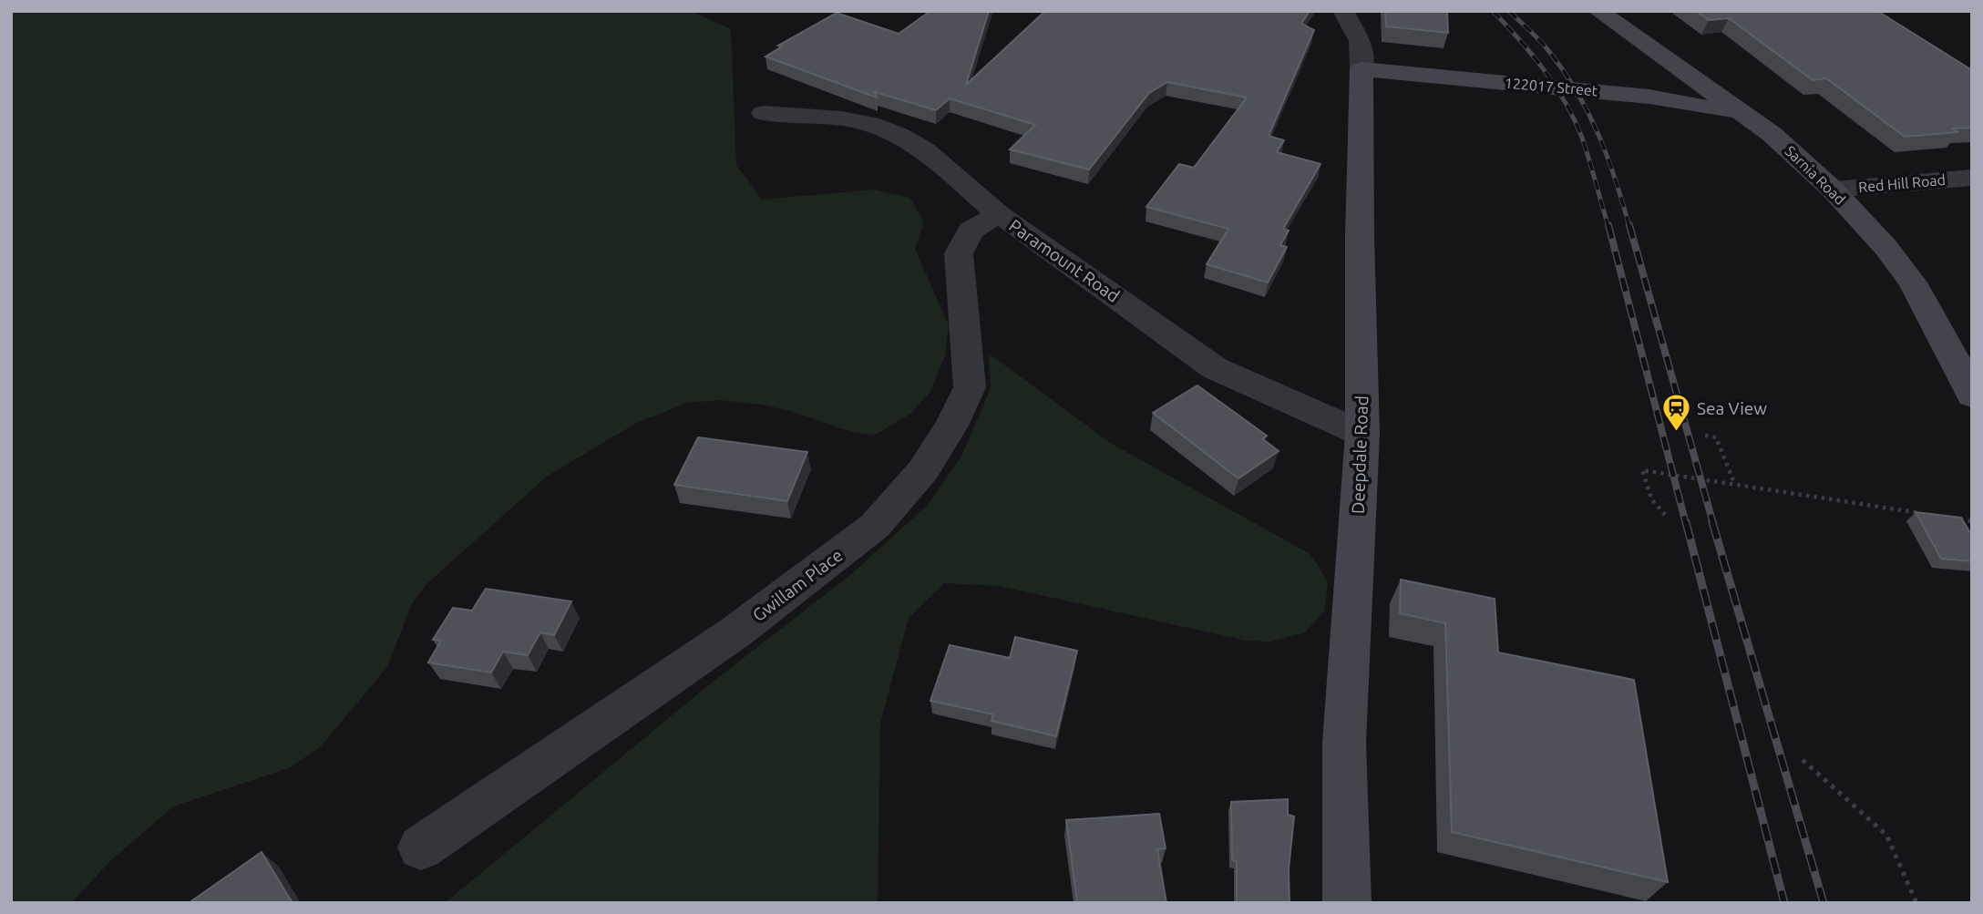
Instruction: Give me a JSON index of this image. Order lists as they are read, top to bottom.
{
  "streets": {
    "street": [
      "122017 Street",
      "Sarnia Road",
      "Red Hill Road",
      "Paramount Road",
      "Deepdale Road",
      "Gwillam Place"
    ]
  },
  "crossings": [
    ["122017 Street", "Sarnia Road"],
    ["122017 Street", "Deepdale Road"],
    ["Sarnia Road", "Red Hill Road"],
    ["Paramount Road", "Deepdale Road"],
    ["Paramount Road", "Gwillam Place"]
  ],
  "places": {
    "station": ["Sea View"]
  }
}
